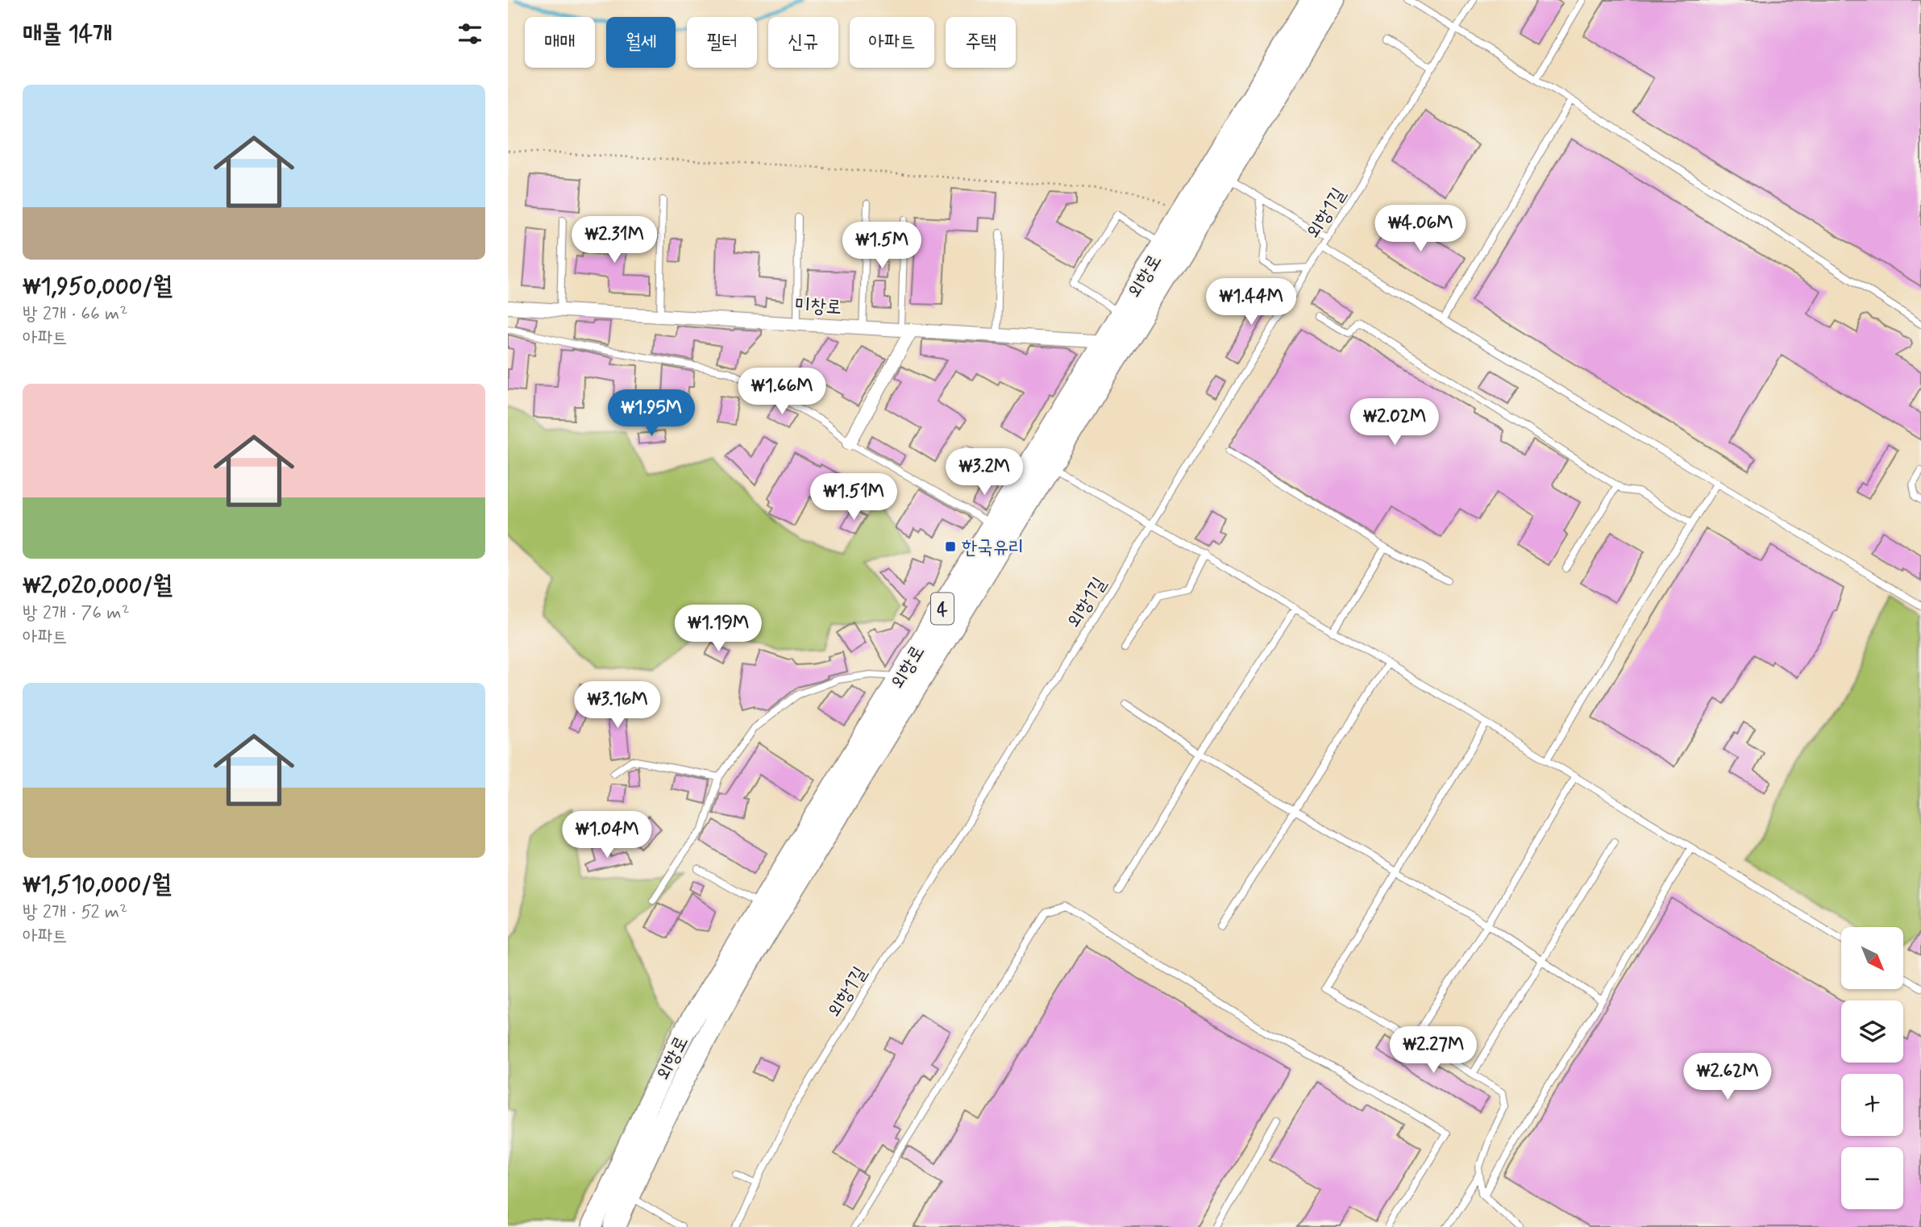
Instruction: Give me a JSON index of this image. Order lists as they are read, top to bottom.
{
  "streets": {
    "main road": ["외항로", "4"],
    "street": ["미창로"],
    "lane": ["외항1길"]
  },
  "crossings": [
    ["외항로", "미창로"]
  ],
  "places": {
    "transit": ["한국유리"]
  },
  "north": "bottom right",
  "page": {
    "heading": "매물 14개",
    "chip": [
      "매매",
      "월세",
      "필터",
      "신규",
      "아파트",
      "주택"
    ],
    "list": [
      {
        "name": "₩1,950,000/월",
        "note": "방 2개 · 66 m² · 아파트"
      },
      {
        "name": "₩2,020,000/월",
        "note": "방 2개 · 76 m² · 아파트"
      },
      {
        "name": "₩1,510,000/월",
        "note": "방 2개 · 52 m² · 아파트"
      }
    ],
    "price": [
      "₩4.06M",
      "₩2.31M",
      "₩1.5M",
      "₩1.44M",
      "₩1.66M",
      "₩1.95M",
      "₩2.02M",
      "₩3.2M",
      "₩1.51M",
      "₩1.19M",
      "₩3.16M",
      "₩1.04M",
      "₩2.27M",
      "₩2.62M"
    ],
    "map_buttons": ["+", "−"]
  }
}
